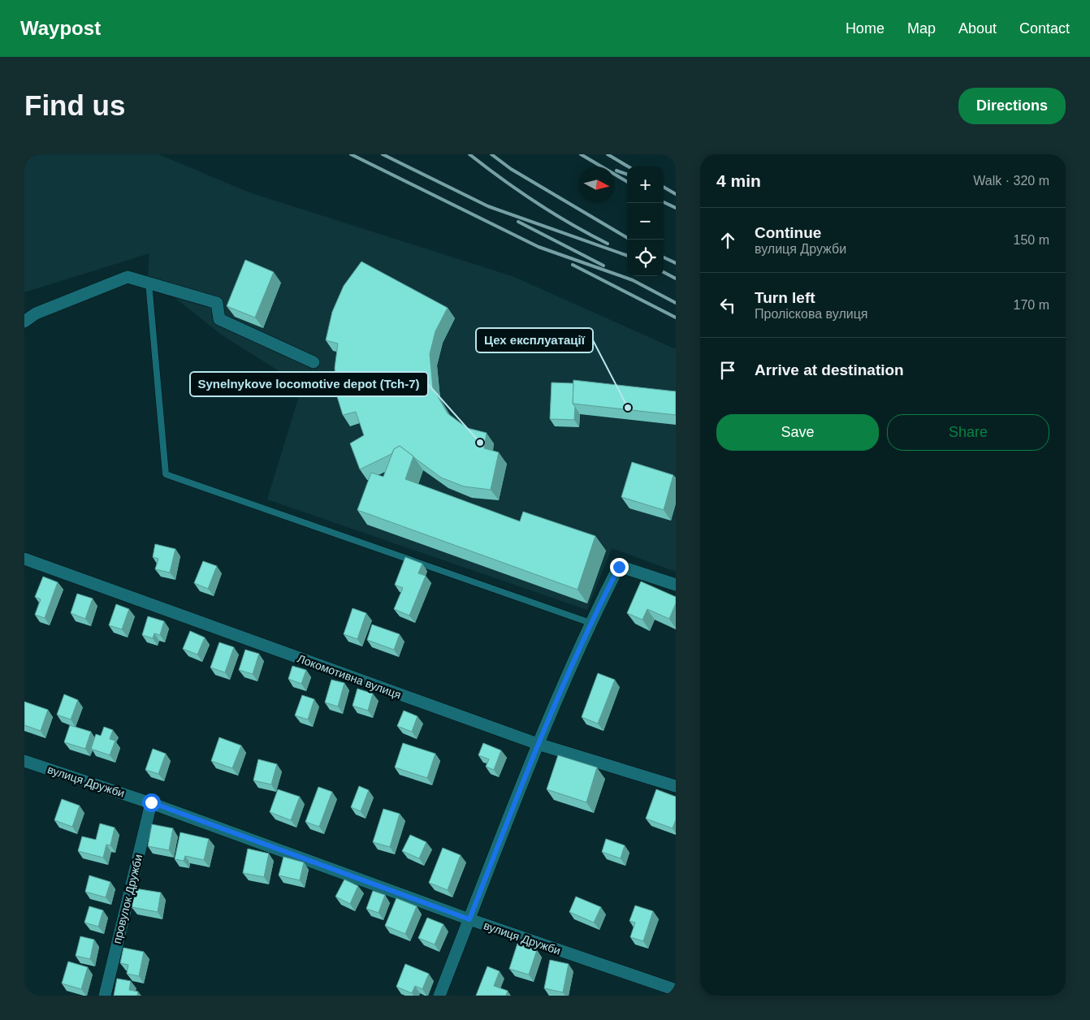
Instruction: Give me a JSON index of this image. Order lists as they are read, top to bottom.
{
  "streets": {
    "street": ["Локомотивна вулиця", "вулиця Дружби", "провулок Дружби"]
  },
  "crossings": [
    ["вулиця Дружби", "провулок Дружби"]
  ],
  "places": ["Цех експлуатації", "Synelnykove locomotive depot (Tch-7)"],
  "north": "right",
  "page": {
    "header": "Waypost",
    "nav": [
      "Home",
      "Map",
      "About",
      "Contact"
    ],
    "buttons": [
      "Directions",
      ["Save", "Share"]
    ],
    "title": "Find us",
    "heading": ["4 min", "Walk · 320 m"],
    "map_buttons": ["+", "−"],
    "list": [
      ["Continue", "вулиця Дружби", "150 m"],
      ["Turn left", "Проліскова вулиця", "170 m"],
      "Arrive at destination"
    ]
  }
}
